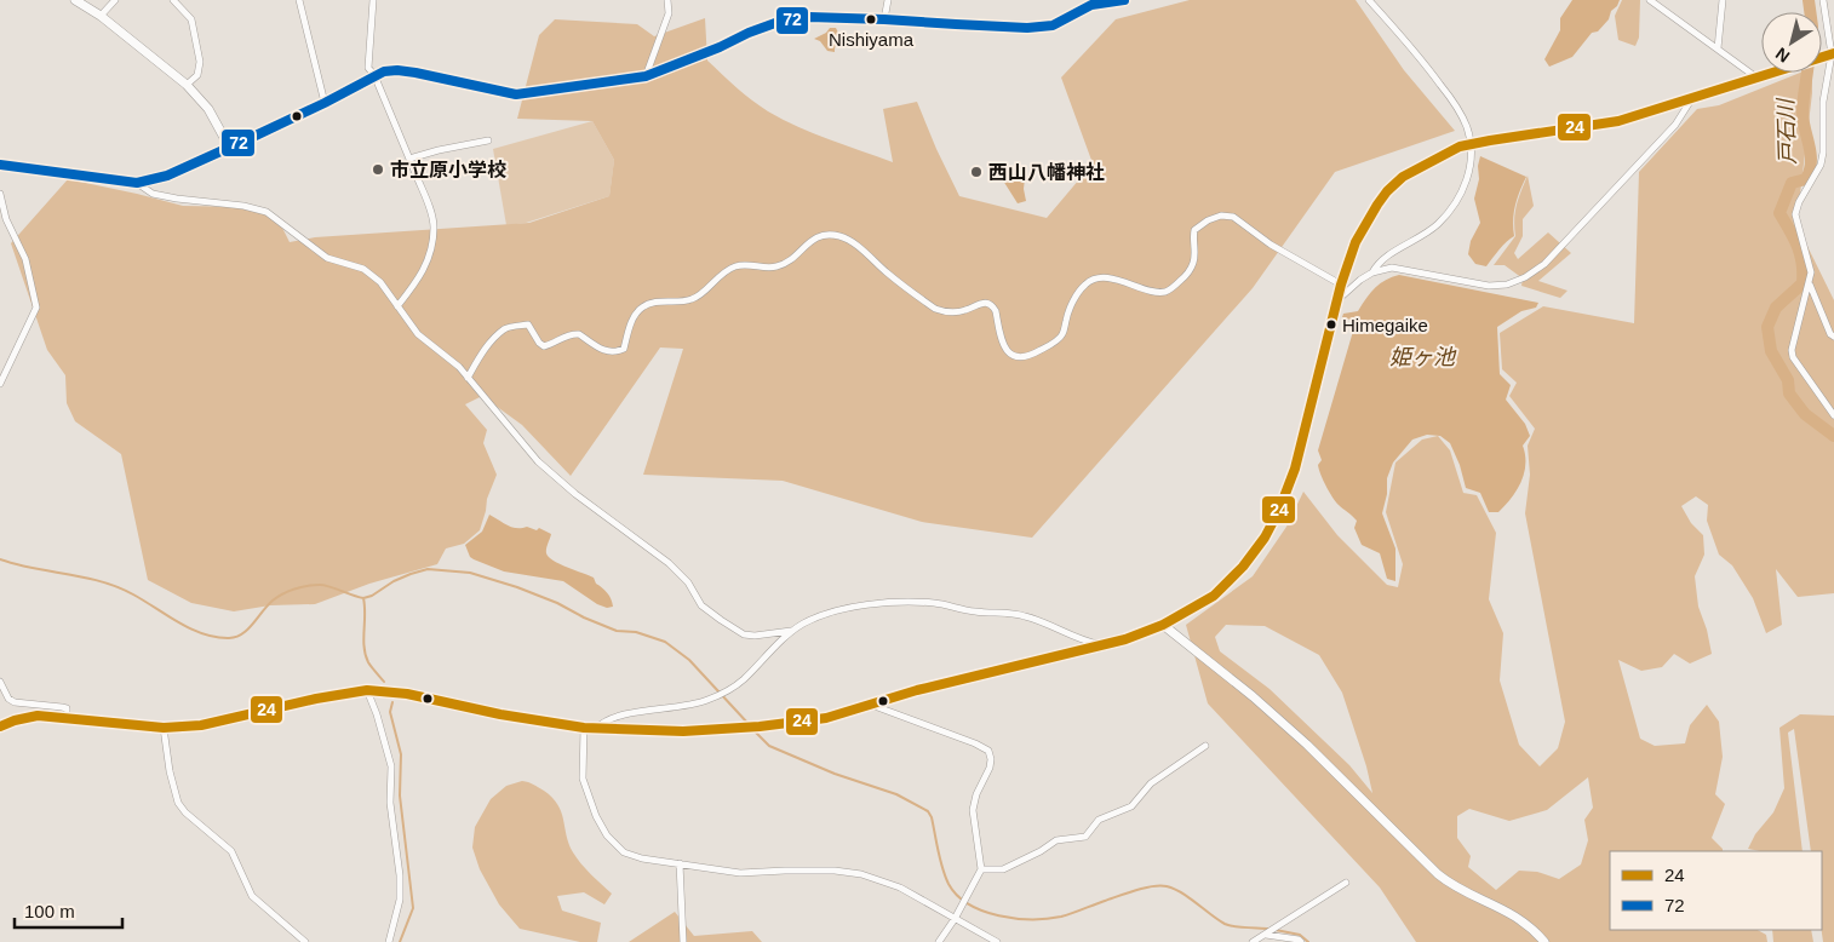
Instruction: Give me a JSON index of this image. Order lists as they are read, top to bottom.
{
  "water": ["戸石川", "姫ヶ池"],
  "places": [
    "Nishiyama",
    "市立原小学校",
    "西山八幡神社",
    "Himegaike"
  ],
  "lines": ["transit line 72", "transit line 24"],
  "legend": ["24", "72"],
  "scale_bar": "100 m",
  "north": "bottom left"
}
